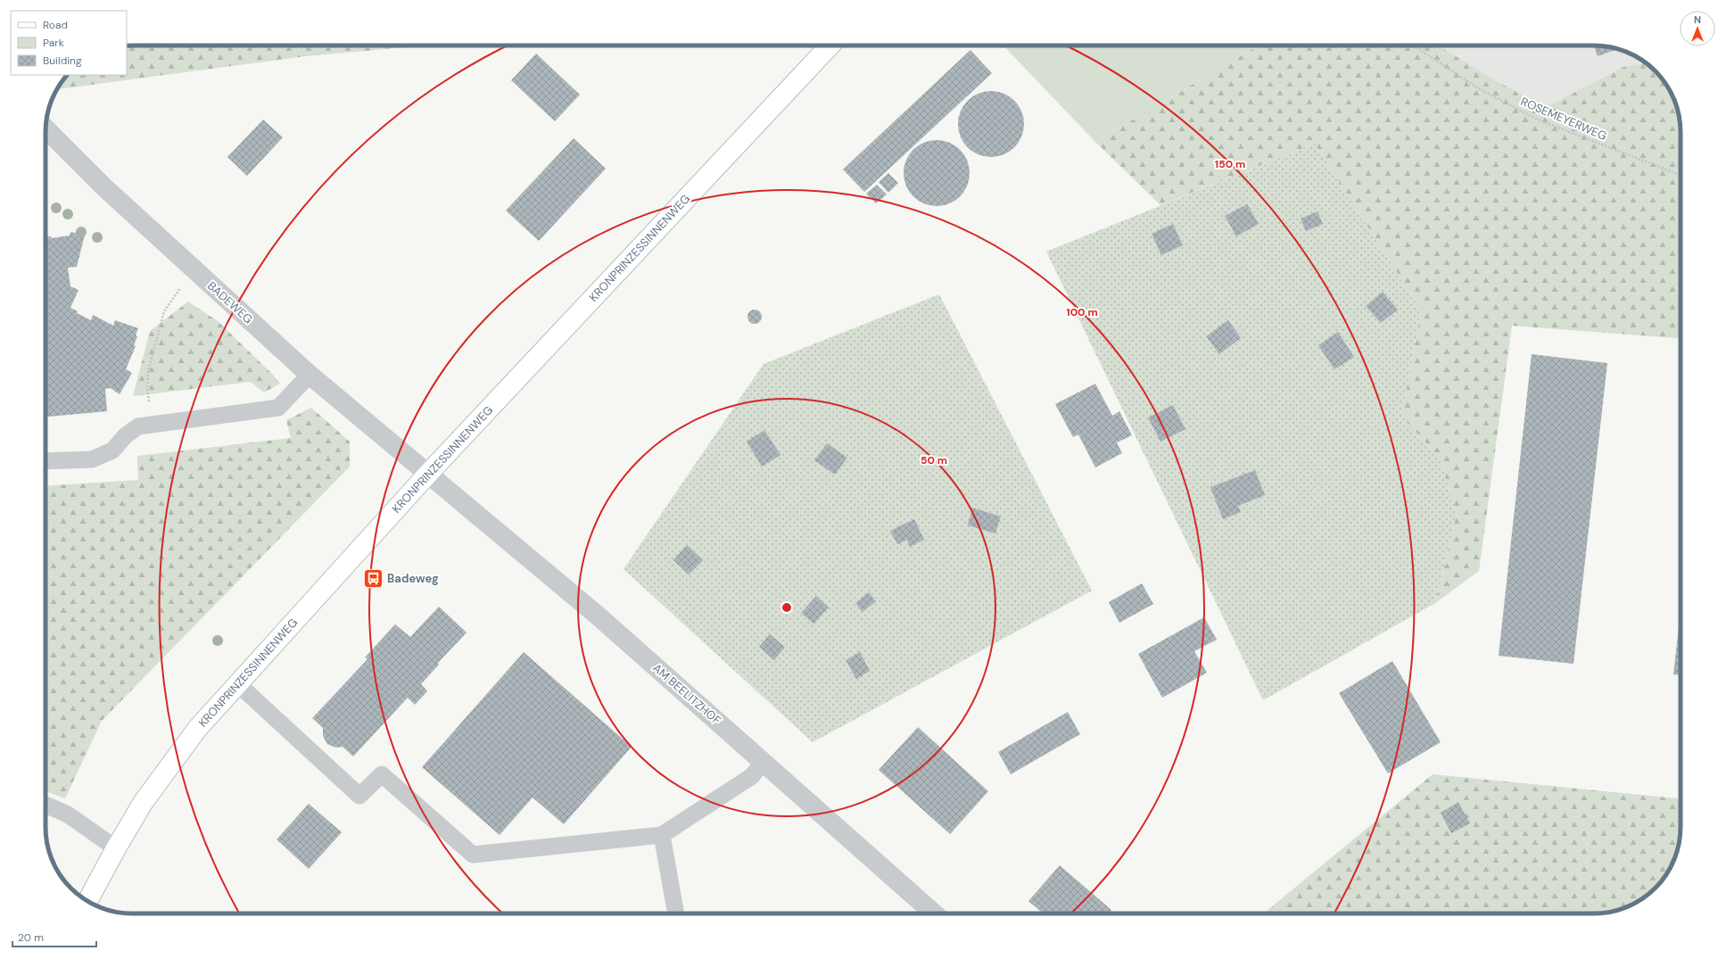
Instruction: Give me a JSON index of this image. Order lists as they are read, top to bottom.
{
  "streets": {
    "main road": ["KRONPRINZESSINNENWEG"],
    "street": ["BADEWEG", "AM BEELITZHOF"],
    "path": ["ROSEMEYERWEG"]
  },
  "crossings": [
    ["KRONPRINZESSINNENWEG", "BADEWEG"],
    ["KRONPRINZESSINNENWEG", "AM BEELITZHOF"],
    ["BADEWEG", "AM BEELITZHOF"]
  ],
  "places": {
    "bus stop": ["Badeweg"]
  },
  "legend": ["Road", "Park", "Building"],
  "scale_bar": "20 m",
  "north": "top",
  "rings": ["150 m", "100 m", "50 m"]
}
